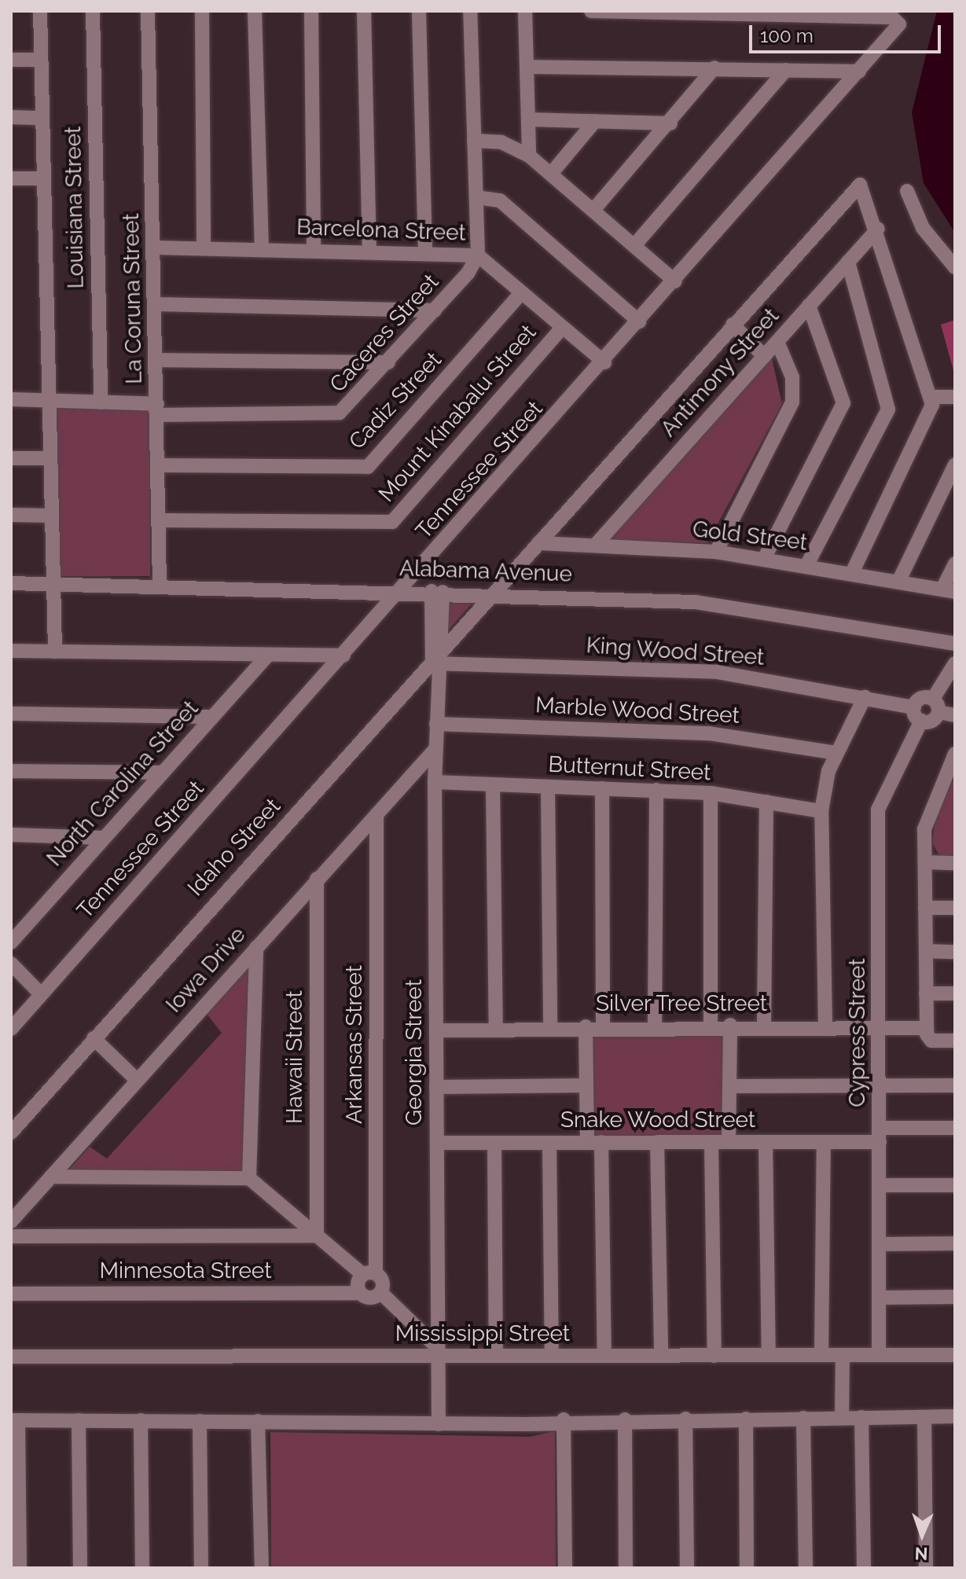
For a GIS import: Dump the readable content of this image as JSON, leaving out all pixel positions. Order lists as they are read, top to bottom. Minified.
{"streets":{"street":["Louisiana Street","Barcelona Street","La Coruna Street","Caceres Street","Antimony Street","Cadiz Street","Mount Kinabalu Street","Tennessee Street","Gold Street","Alabama Avenue","King Wood Street","Marble Wood Street","Butternut Street","North Carolina Street","Idaho Street","Iowa Drive","Silver Tree Street","Cypress Street","Arkansas Street","Georgia Street","Hawaii Street","Snake Wood Street","Minnesota Street","Mississippi Street"]},"crossings":[["Louisiana Street","Caceres Street"],["Barcelona Street","La Coruna Street"],["Barcelona Street","Caceres Street"],["Barcelona Street","Cadiz Street"],["Barcelona Street","Mount Kinabalu Street"],["Barcelona Street","Tennessee Street"],["La Coruna Street","Caceres Street"],["La Coruna Street","Cadiz Street"],["La Coruna Street","Mount Kinabalu Street"],["La Coruna Street","Alabama Avenue"],["Antimony Street","Gold Street"],["Antimony Street","Idaho Street"],["Tennessee Street","Alabama Avenue"],["Gold Street","Idaho Street"],["Alabama Avenue","Idaho Street"],["Alabama Avenue","Georgia Street"],["King Wood Street","Idaho Street"],["King Wood Street","Georgia Street"],["Marble Wood Street","Georgia Street"],["Butternut Street","Georgia Street"],["Idaho Street","Georgia Street"],["Iowa Drive","Arkansas Street"],["Iowa Drive","Georgia Street"],["Iowa Drive","Hawaii Street"],["Silver Tree Street","Cypress Street"],["Silver Tree Street","Georgia Street"],["Cypress Street","Snake Wood Street"],["Cypress Street","Mississippi Street"],["Georgia Street","Snake Wood Street"],["Georgia Street","Mississippi Street"]],"scale_bar":"100 m","north":"bottom"}
